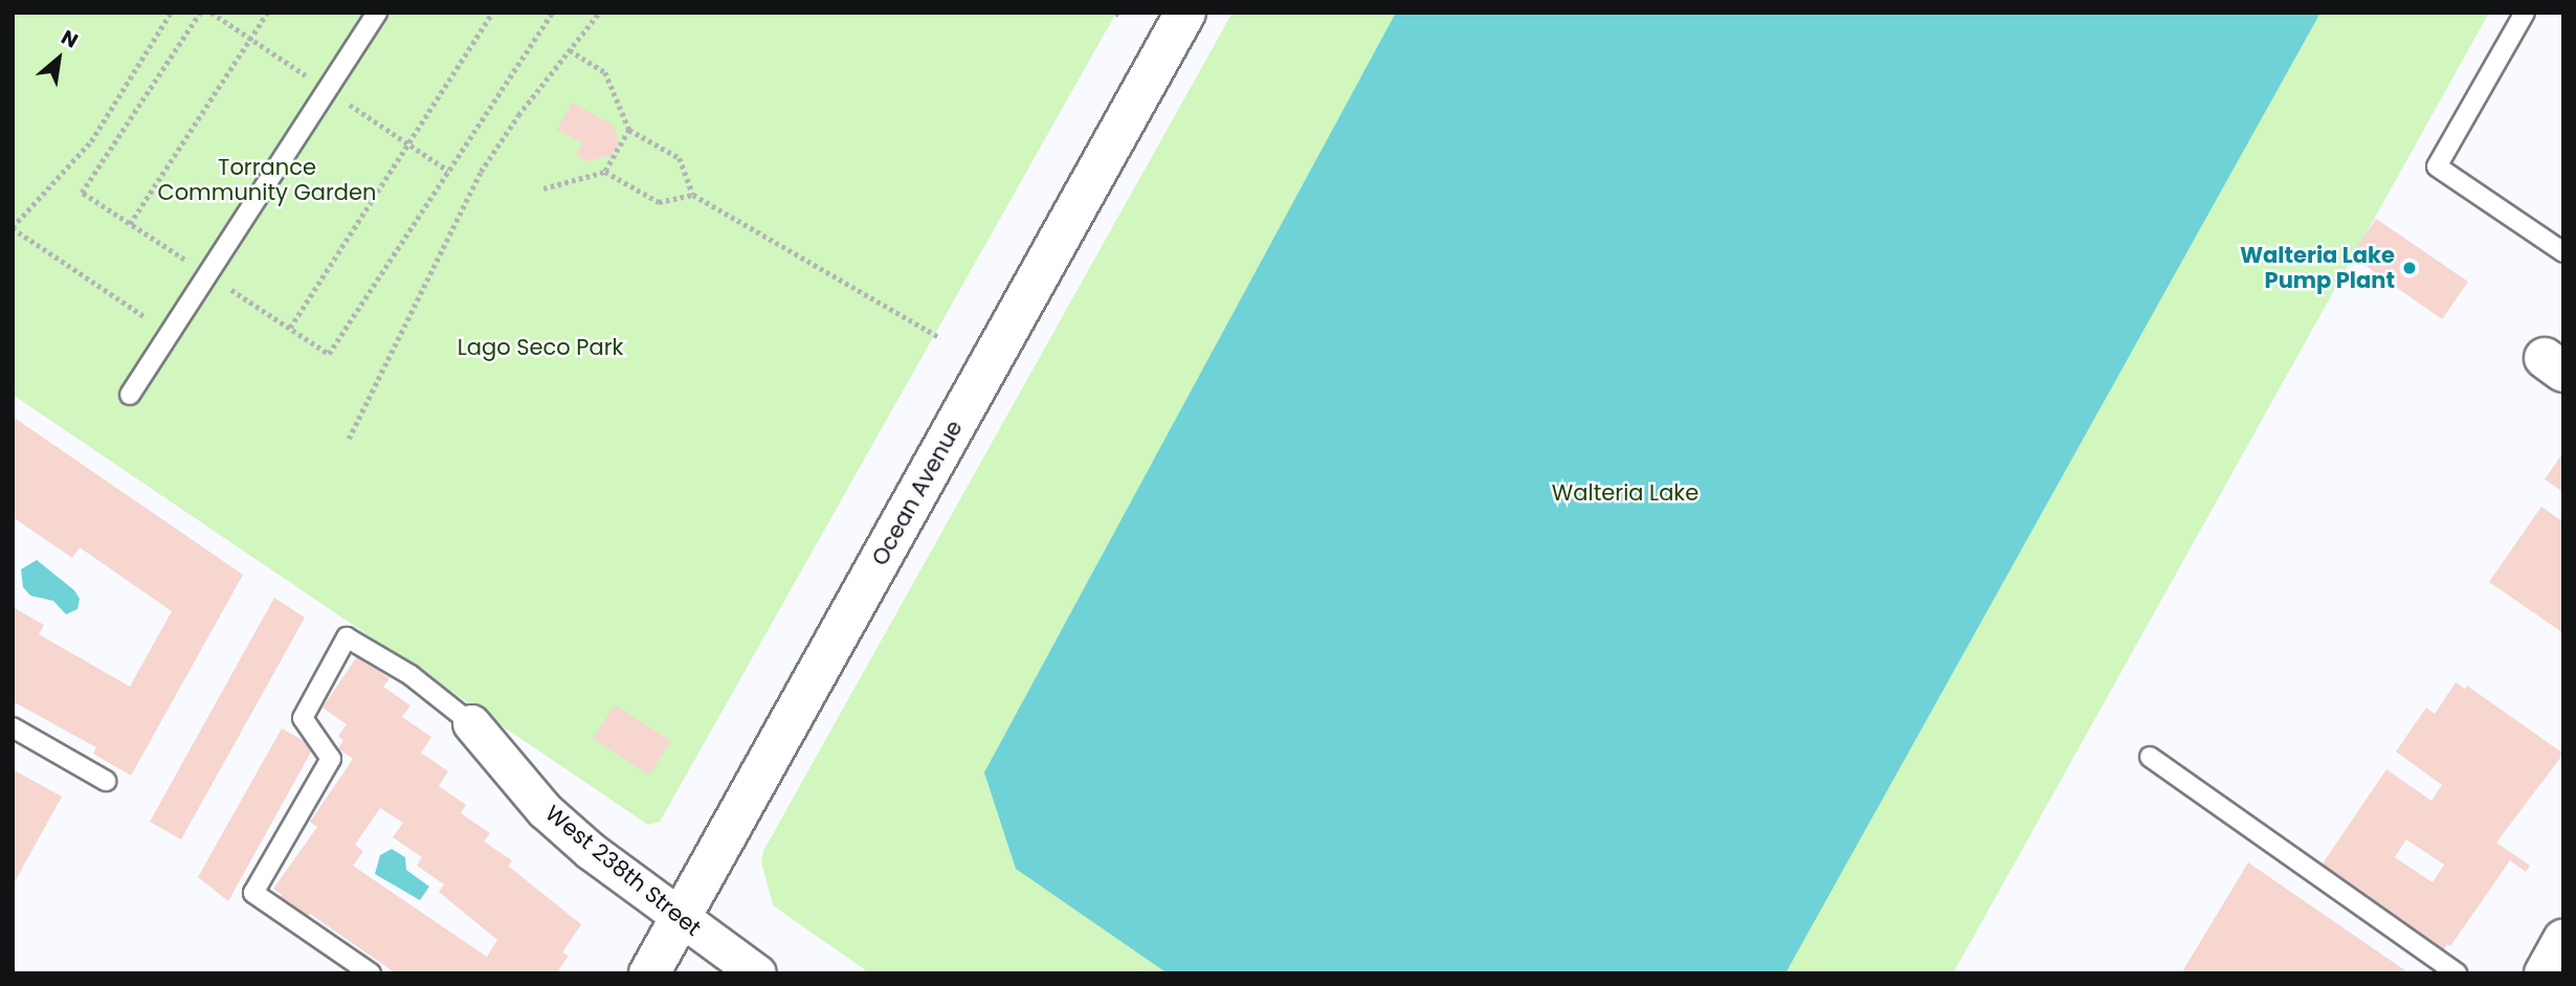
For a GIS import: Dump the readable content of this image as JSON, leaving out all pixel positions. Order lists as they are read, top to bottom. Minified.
{"streets":{"street":["Ocean Avenue","West 238th Street"]},"crossings":[["Ocean Avenue","West 238th Street"]],"parks":["Torrance Community Garden","Lago Seco Park","Walteria Lake"],"places":["Walteria Lake Pump Plant"],"north":"top right"}
